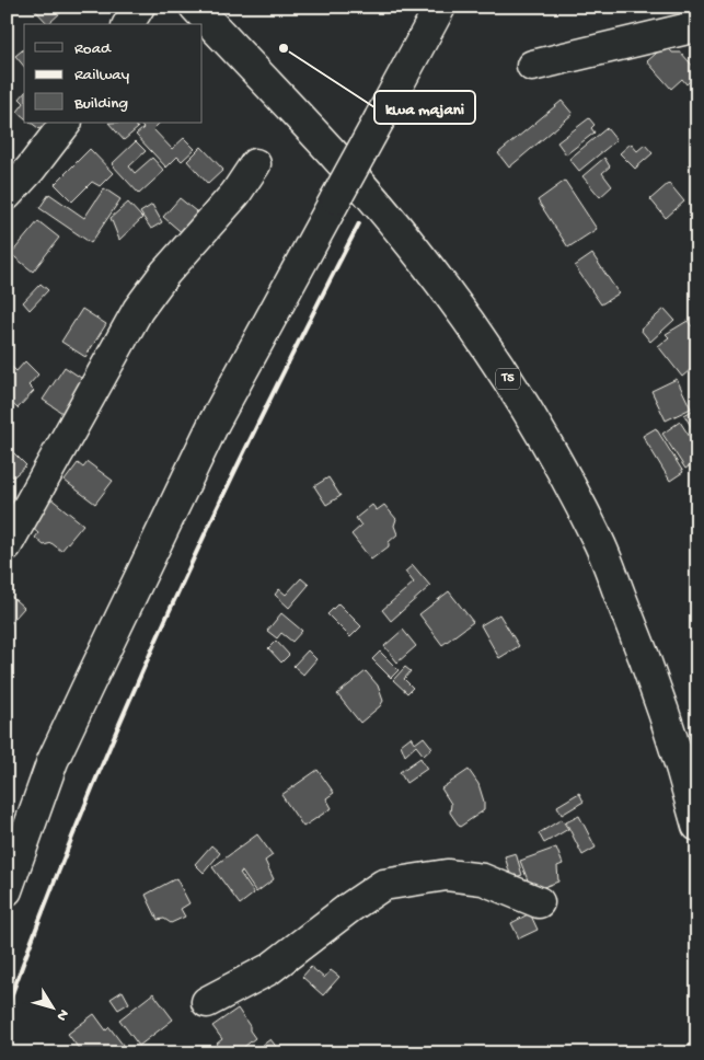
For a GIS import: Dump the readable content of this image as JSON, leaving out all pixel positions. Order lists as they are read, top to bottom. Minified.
{"streets":{"main road":["T5"]},"places":["kwa majani"],"legend":["Road","Railway","Building"],"north":"bottom right"}
